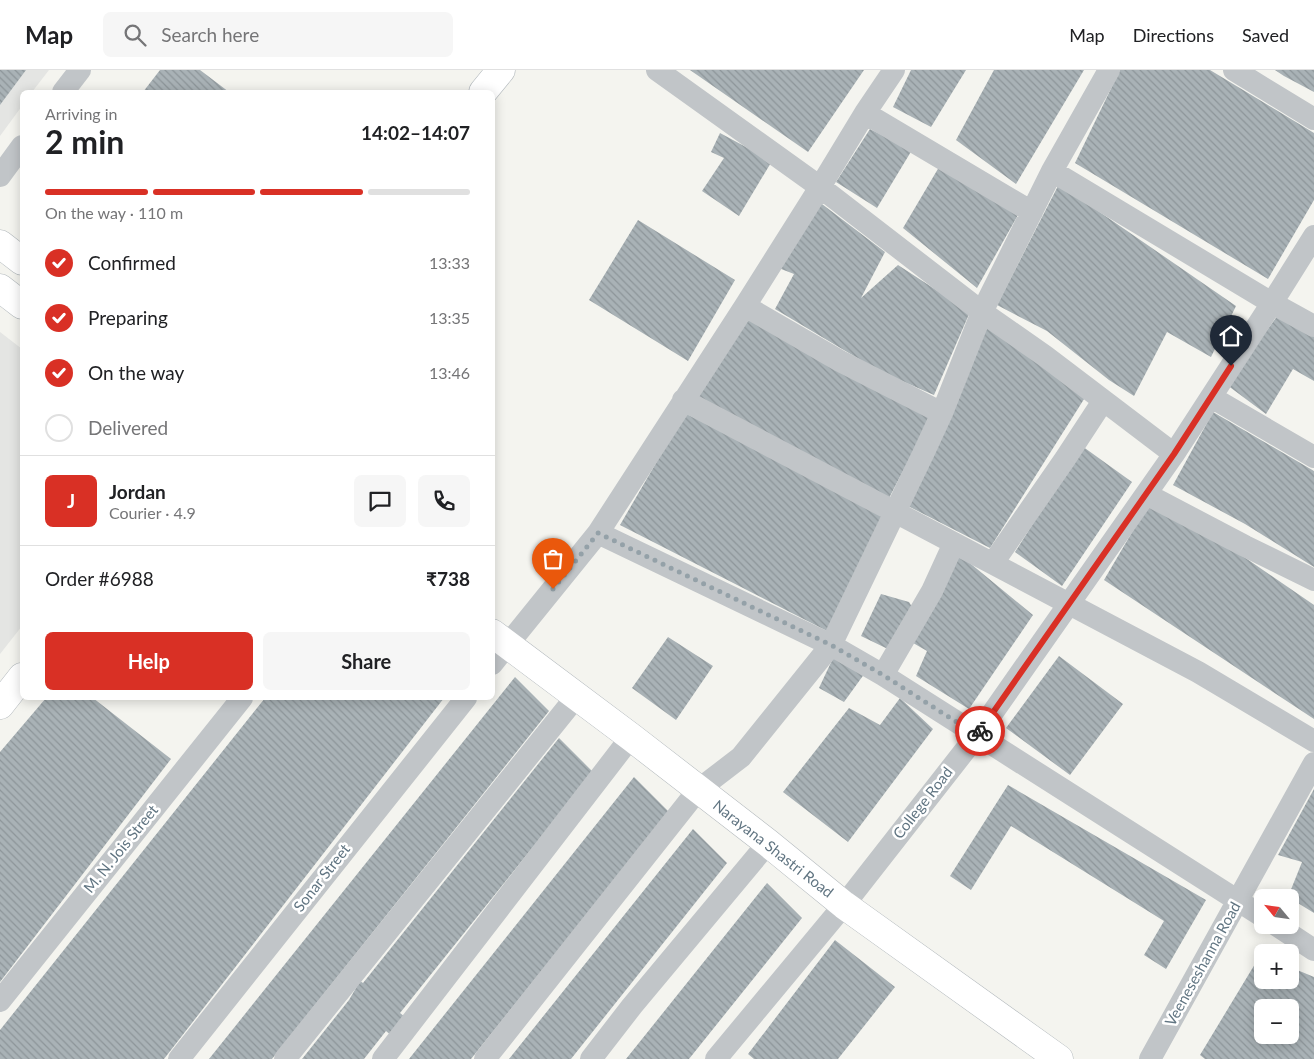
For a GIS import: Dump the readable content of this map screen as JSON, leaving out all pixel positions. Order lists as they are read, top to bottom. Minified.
{"streets":{"street":["College Road","M. N. Jois Street","Narayana Shastri Road","Sonar Street","Veeneseshanna Road"]},"crossings":[["College Road","Narayana Shastri Road"]],"north":"top left","page":{"header":"Map","search":"Search here","nav":["Map","Directions","Saved"],"heading":["2 min","Arriving in","14:02–14:07"],"panel":["Jordan","Courier · 4.9","Order #6988","₹738"],"bar":"On the way · 110 m","list":[["Confirmed","13:33"],["Preparing","13:35"],["On the way","13:46"],"Delivered"],"round":"J","buttons":["Help","Share"],"map_buttons":["+","−"]}}
